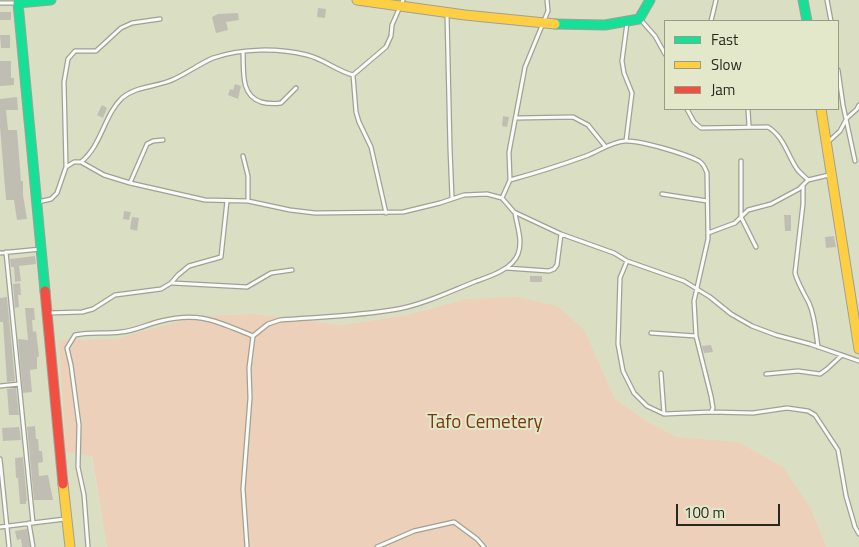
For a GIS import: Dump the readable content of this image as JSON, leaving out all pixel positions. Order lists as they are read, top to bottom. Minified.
{"parks":["Tafo Cemetery"],"legend":["Fast","Slow","Jam"],"scale_bar":"100 m"}
